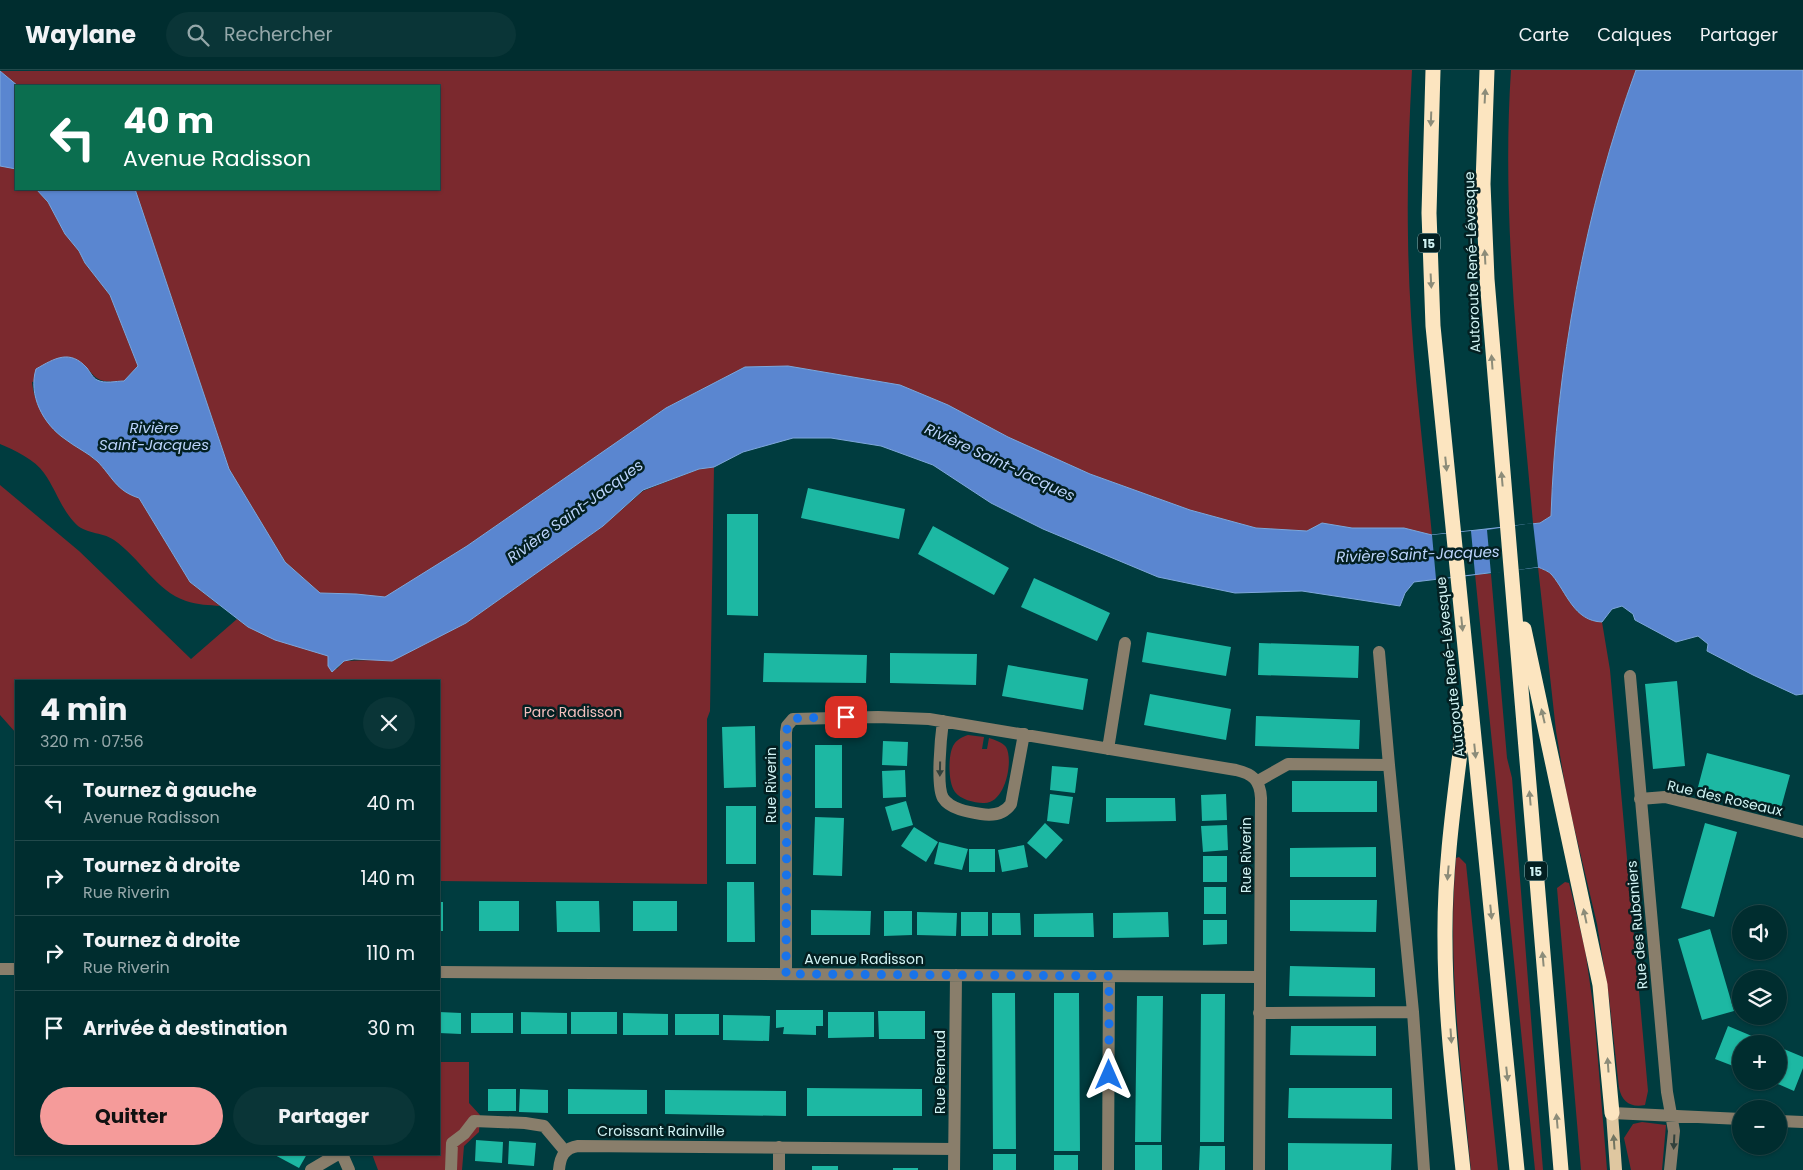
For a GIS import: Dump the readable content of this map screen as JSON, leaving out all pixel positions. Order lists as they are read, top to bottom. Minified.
{"streets":{"highway":["15","Autoroute René-Lévesque"],"street":["Rue Riverin","Rue des Roseaux","Rue des Rubaniers","Avenue Radisson","Rue Renaud","Croissant Rainville"]},"crossings":[["Rue Riverin","Avenue Radisson"],["Rue des Roseaux","Rue des Rubaniers"],["Avenue Radisson","Rue Renaud"],["Rue Renaud","Croissant Rainville"]],"water":["Rivière Saint-Jacques"],"parks":["Parc Radisson"],"page":{"header":"Waylane","search":"Rechercher","nav":["Carte","Calques","Partager"],"turn":["40 m","Avenue Radisson"],"heading":["4 min","320 m · 07:56"],"list":[{"name":"Tournez à gauche","note":"Avenue Radisson","value":"40 m"},{"name":"Tournez à droite","note":"Rue Riverin","value":"140 m"},{"name":"Tournez à droite","note":"Rue Riverin","value":"110 m"},{"name":"Arrivée à destination","value":"30 m"}],"map_buttons":["+","−"],"buttons":["Quitter","Partager"]}}
